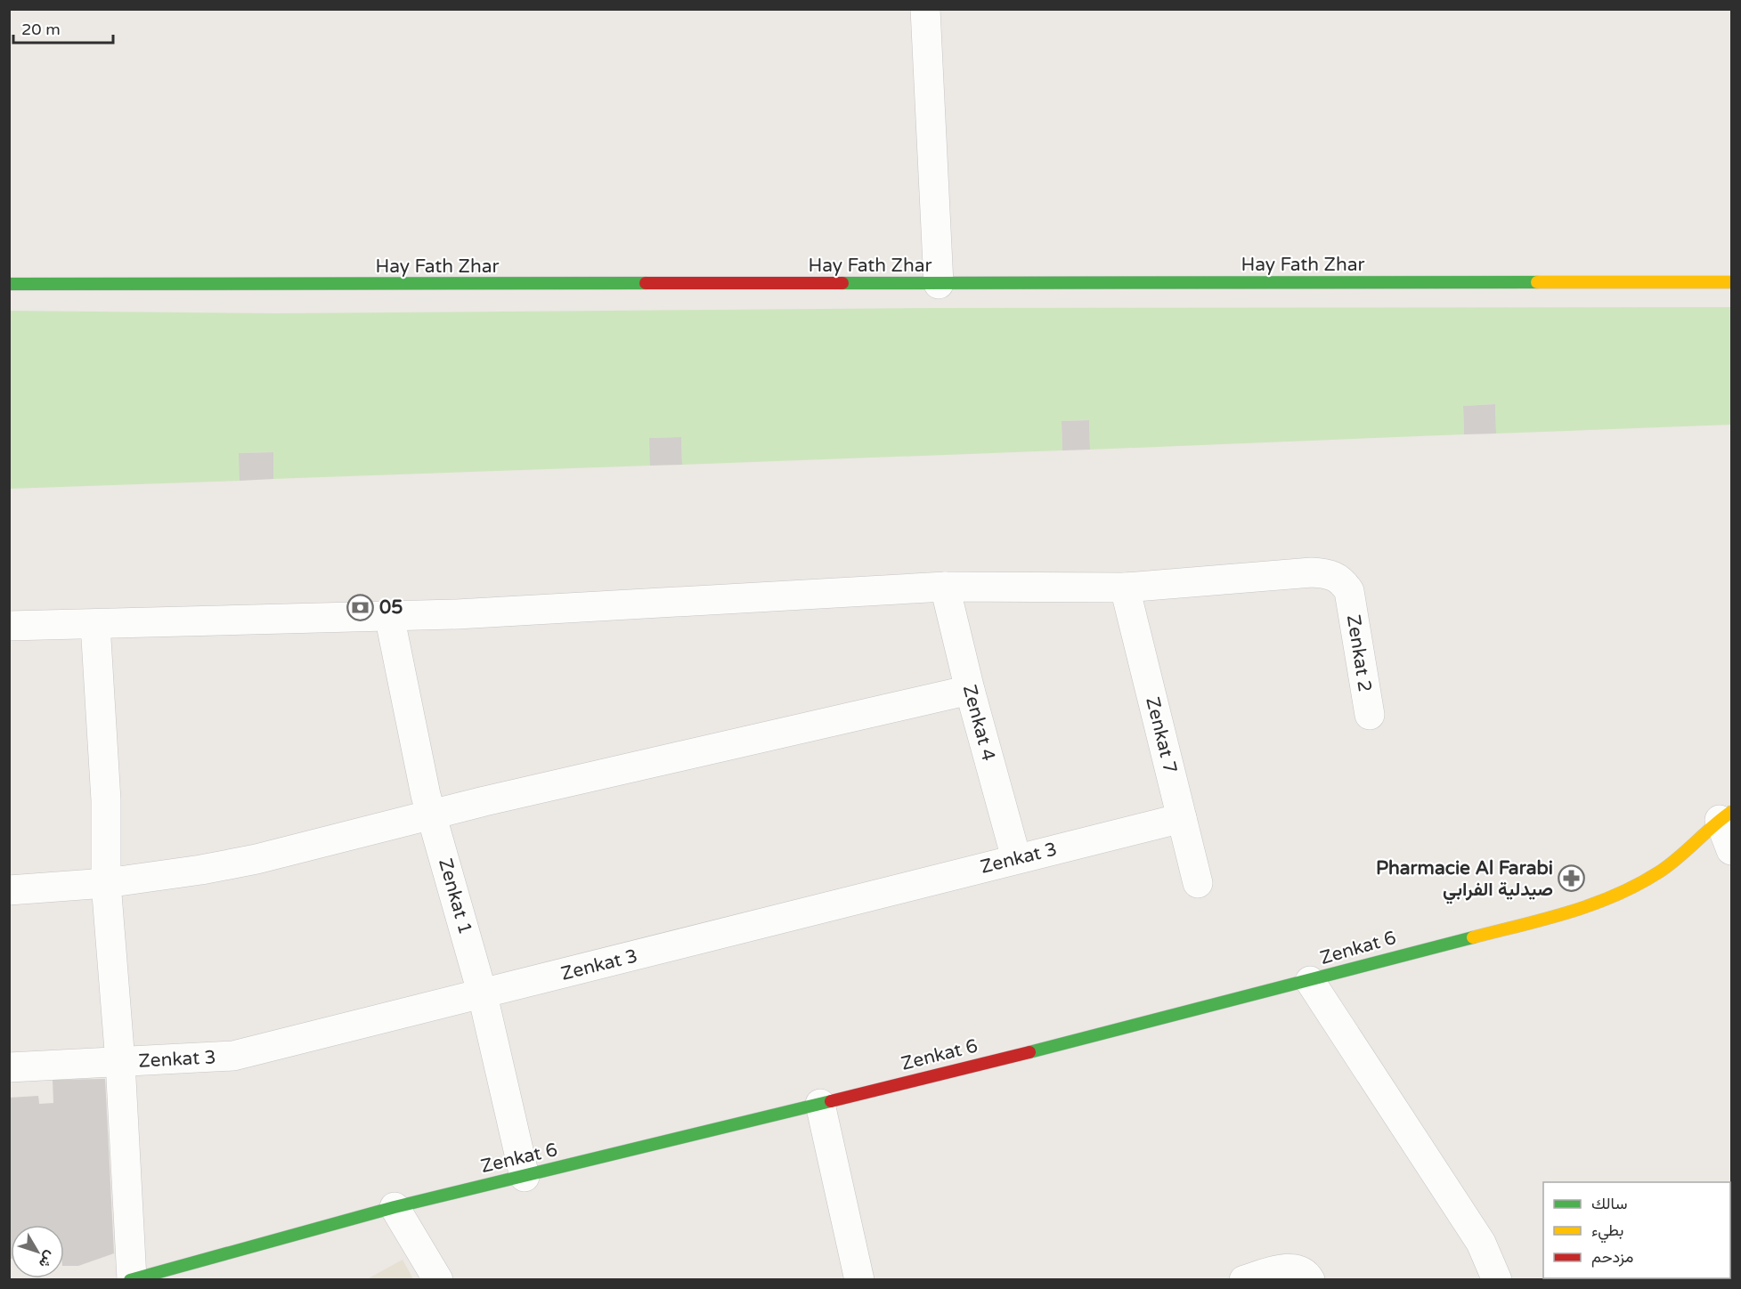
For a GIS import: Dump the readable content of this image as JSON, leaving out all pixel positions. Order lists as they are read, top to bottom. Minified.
{"streets":{"street":["Hay Fath Zhar","Zenkat 2","Zenkat 4","Zenkat 7","Zenkat 3","Zenkat 1","Zenkat 6"]},"crossings":[["Zenkat 2","Zenkat 7"],["Zenkat 4","Zenkat 3"],["Zenkat 7","Zenkat 3"],["Zenkat 3","Zenkat 1"],["Zenkat 1","Zenkat 6"]],"places":{"bank":["05"],"pharmacy":["Pharmacie Al Farabi صيدلية الفرابي"]},"legend":["سالك","بطيء","مزدحم"],"scale_bar":"20 m","north":"bottom right"}
